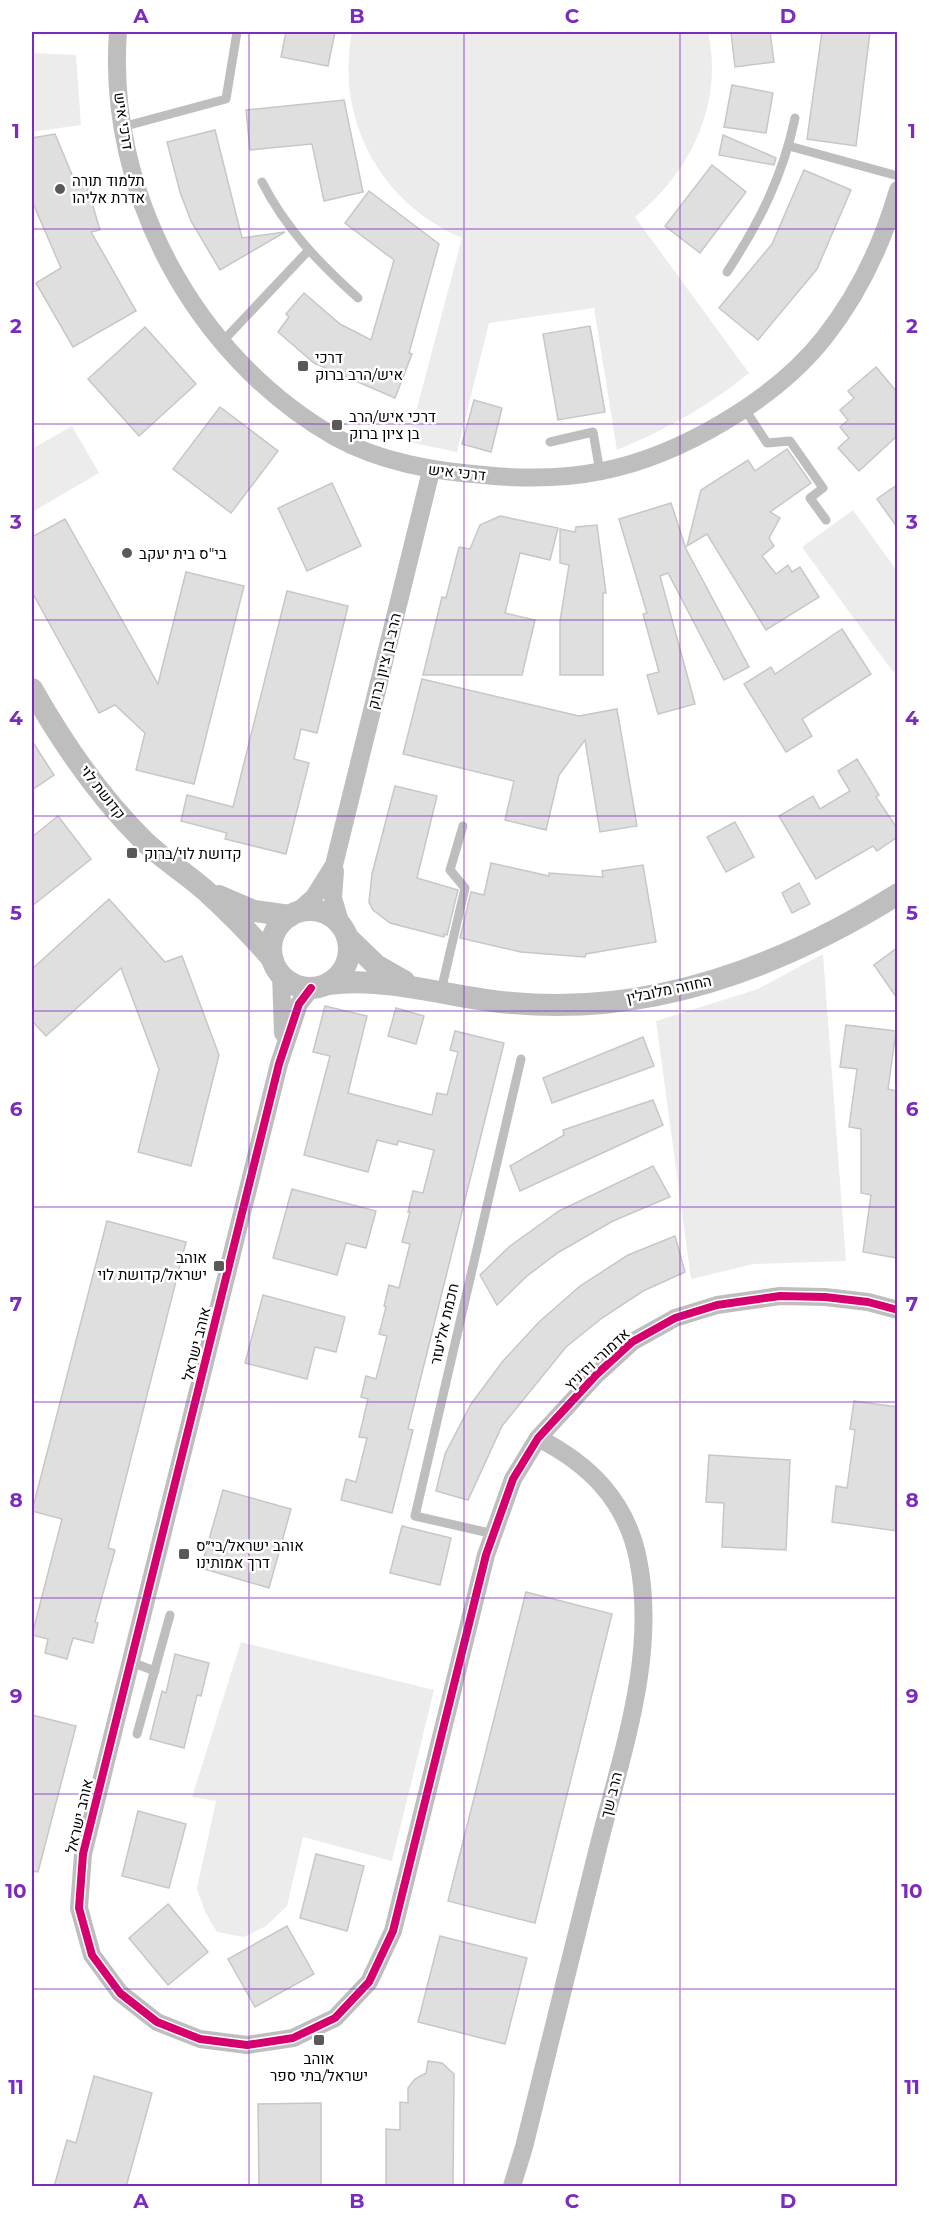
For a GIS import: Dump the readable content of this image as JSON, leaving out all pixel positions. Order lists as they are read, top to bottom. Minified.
{"streets":{"street":["דרכי איש","הרב בן ציון ברוק","קדושת לוי","החוזה מלובלין","אוהב ישראל","אדמורי ויז'ניץ","הרב שך"],"lane":["חכמת אליעזר"]},"crossings":[["דרכי איש","הרב בן ציון ברוק"],["הרב בן ציון ברוק","קדושת לוי"],["הרב בן ציון ברוק","החוזה מלובלין"],["הרב בן ציון ברוק","אוהב ישראל"],["קדושת לוי","החוזה מלובלין"],["קדושת לוי","אוהב ישראל"],["החוזה מלובלין","אוהב ישראל"],["חכמת אליעזר","אוהב ישראל"],["אוהב ישראל","אדמורי ויז'ניץ"],["אוהב ישראל","הרב שך"],["אדמורי ויז'ניץ","הרב שך"]],"places":{"other":["תלמוד תורה אדרת אליהו","בי\"ס בית יעקב"],"transit":["דרכי איש/הרב ברוק","דרכי איש/הרב בן ציון ברוק","קדושת לוי/ברוק","אוהב ישראל/קדושת לוי","אוהב ישראל/בי״ס דרך אמותינו","אוהב ישראל/בתי ספר"]},"grid":{"columns":["A","B","C","D"],"rows":["1","2","3","4","5","6","7","8","9","10","11"]}}
